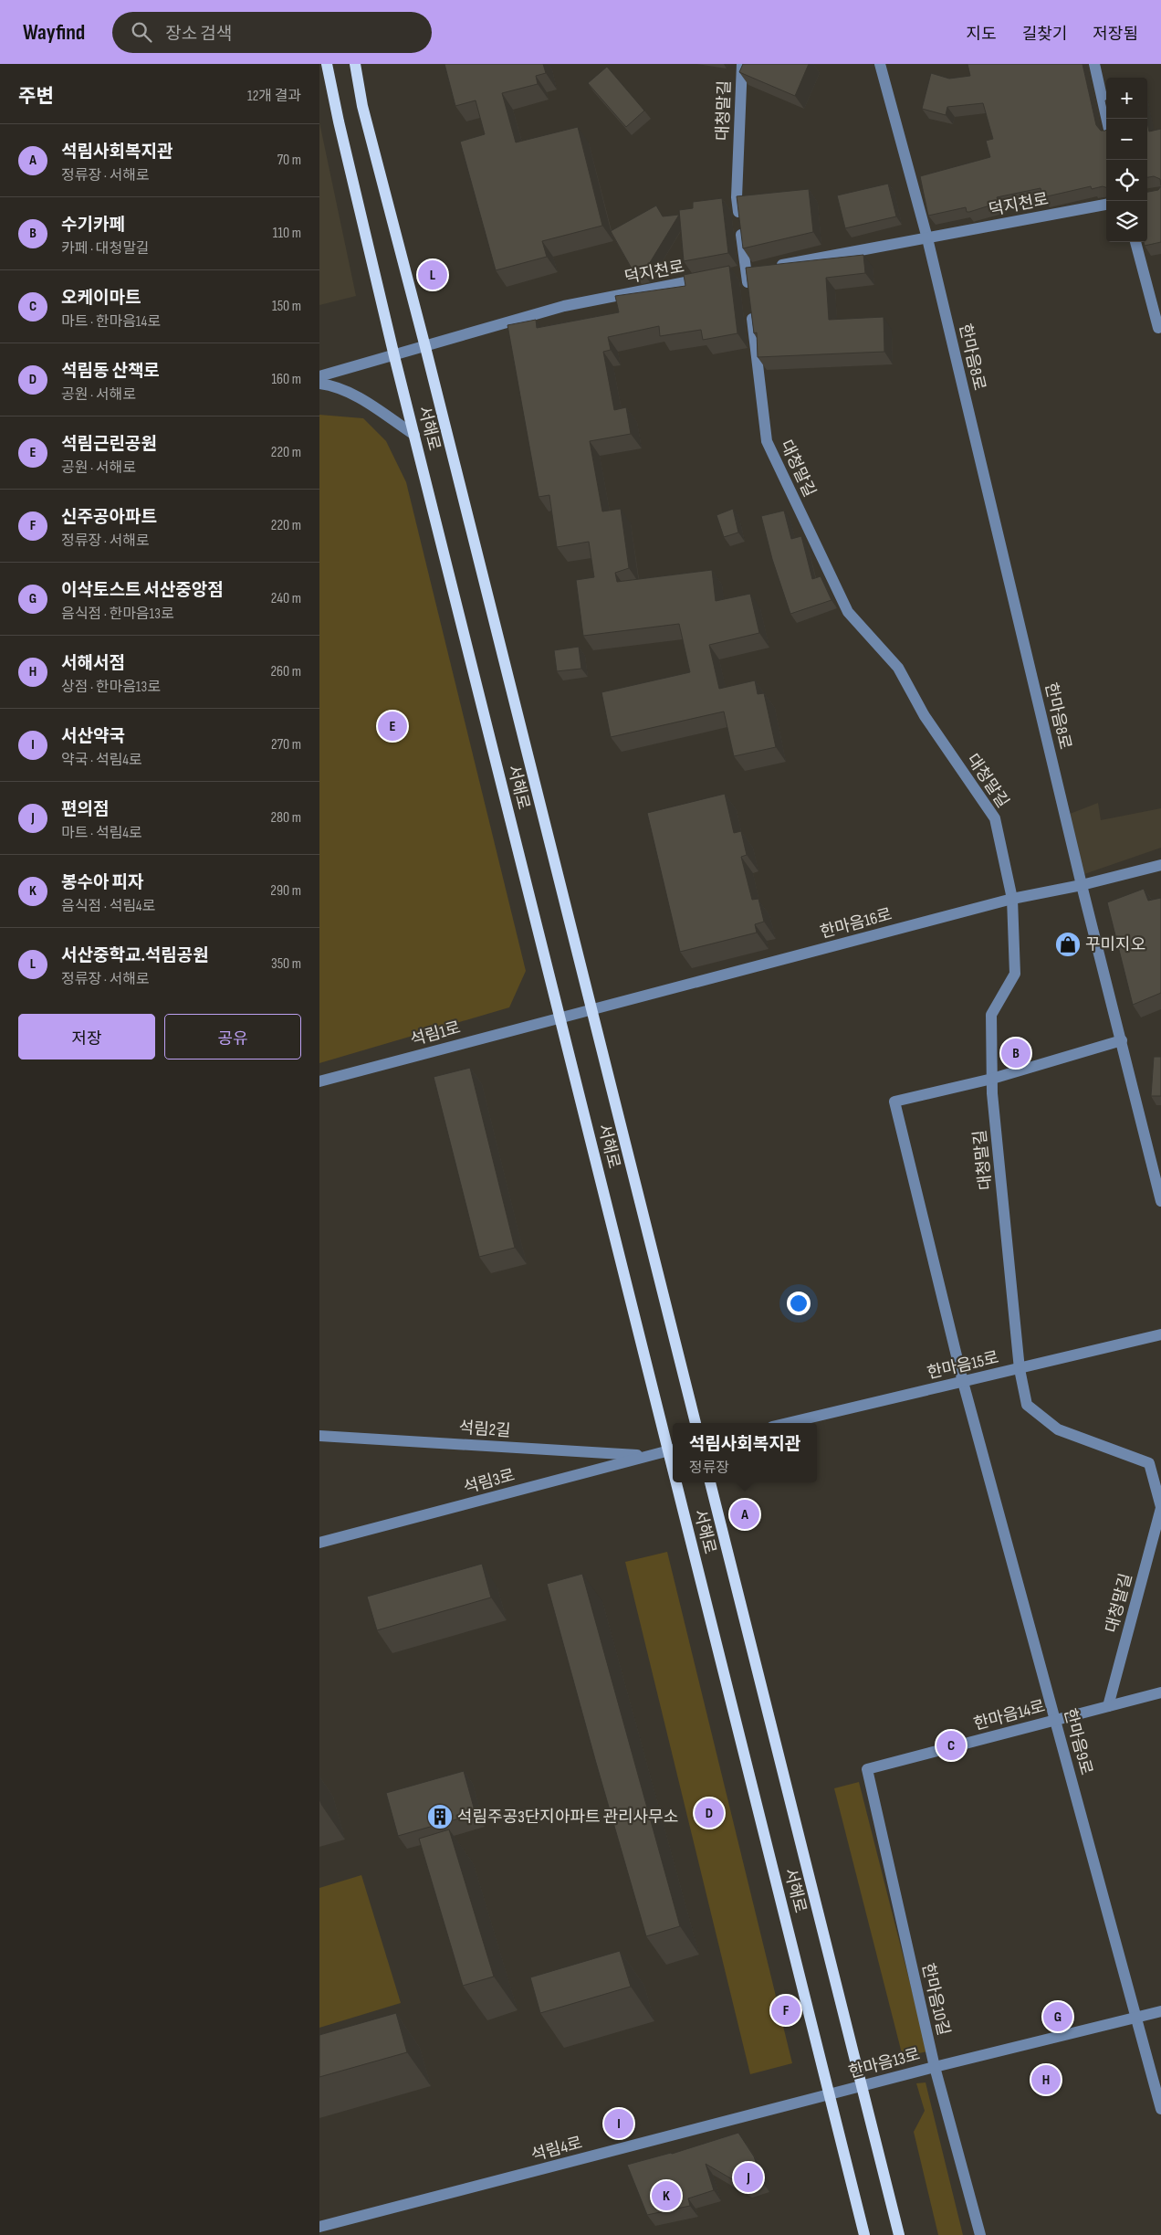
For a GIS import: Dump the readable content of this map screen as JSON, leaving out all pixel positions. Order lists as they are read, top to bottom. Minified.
{"streets":{"main road":["서해로"],"street":["대청말길","덕지천로","한마음8로","한마음16로","석림1로","한마음15로","석림2길","석림3로","한마음14로","한마음9로","한마음10길","한마음13로","석림4로"]},"crossings":[["대청말길","한마음16로"],["대청말길","한마음15로"],["대청말길","한마음14로"],["대청말길","한마음9로"],["덕지천로","한마음8로"],["덕지천로","서해로"],["한마음8로","한마음16로"],["서해로","한마음16로"],["서해로","석림1로"],["서해로","석림3로"],["서해로","한마음13로"],["서해로","석림4로"],["한마음16로","석림1로"],["한마음15로","한마음9로"],["석림2길","석림3로"],["한마음14로","한마음9로"],["한마음14로","한마음10길"],["한마음9로","한마음13로"],["한마음10길","한마음13로"],["한마음13로","석림4로"]],"places":{"shop":["꾸미지오"],"building":["석림주공3단지아파트 관리사무소"]},"page":{"header":"Wayfind","search":"장소 검색","nav":["지도","길찾기","저장됨"],"heading":["주변","12개 결과"],"map_buttons":["+","−"],"list":[{"mark":"A","name":"석림사회복지관","note":"정류장 · 서해로","value":"70 m"},{"mark":"B","name":"수기카페","note":"카페 · 대청말길","value":"110 m"},{"mark":"C","name":"오케이마트","note":"마트 · 한마음14로","value":"150 m"},{"mark":"D","name":"석림동 산책로","note":"공원 · 서해로","value":"160 m"},{"mark":"E","name":"석림근린공원","note":"공원 · 서해로","value":"220 m"},{"mark":"F","name":"신주공아파트","note":"정류장 · 서해로","value":"220 m"},{"mark":"G","name":"이삭토스트 서산중앙점","note":"음식점 · 한마음13로","value":"240 m"},{"mark":"H","name":"서해서점","note":"상점 · 한마음13로","value":"260 m"},{"mark":"I","name":"서산약국","note":"약국 · 석림4로","value":"270 m"},{"mark":"J","name":"편의점","note":"마트 · 석림4로","value":"280 m"},{"mark":"K","name":"봉수아 피자","note":"음식점 · 석림4로","value":"290 m"},{"mark":"L","name":"서산중학교.석림공원","note":"정류장 · 서해로","value":"350 m"}],"pins":["L","E","B","A","C","D","F","G","H","I","J","K"],"buttons":["저장","공유"],"popup":["석림사회복지관","정류장"]}}
